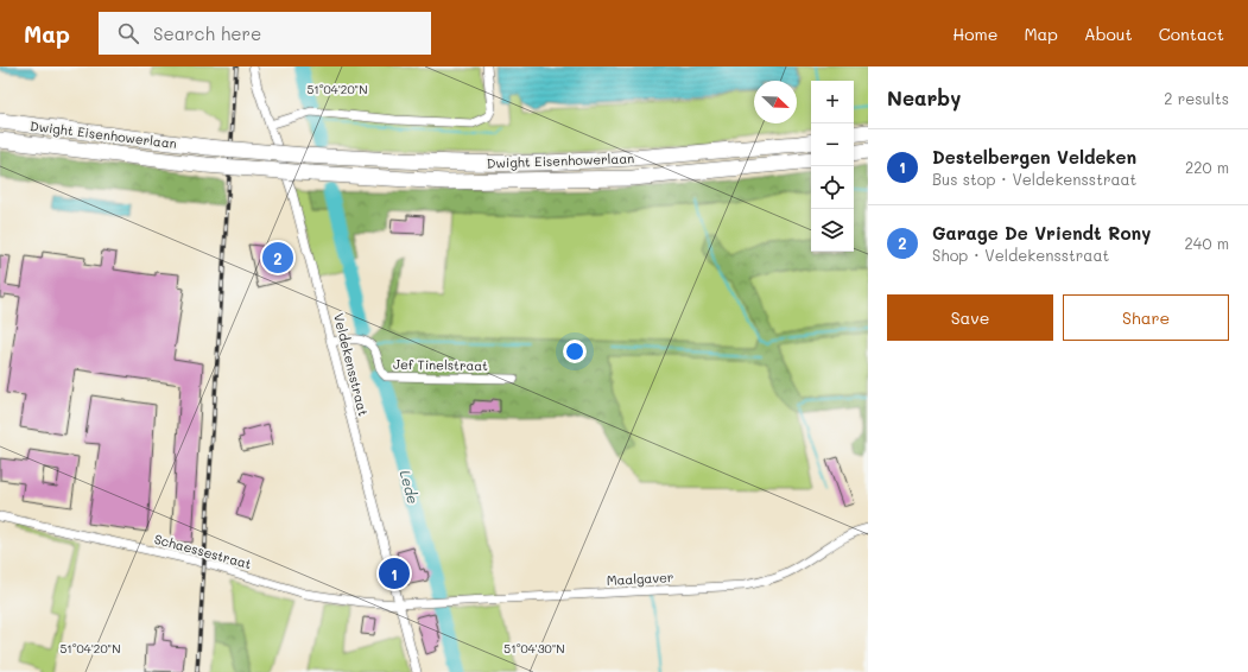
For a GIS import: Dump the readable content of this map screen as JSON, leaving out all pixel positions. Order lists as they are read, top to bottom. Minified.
{"streets":{"highway":["Dwight Eisenhowerlaan"],"street":["Veldekensstraat","Jef Tinelstraat","Schaessestraat","Maalgaver"]},"crossings":[["Veldekensstraat","Jef Tinelstraat"],["Veldekensstraat","Schaessestraat"],["Veldekensstraat","Maalgaver"],["Schaessestraat","Maalgaver"]],"water":["Lede"],"north":"bottom right","page":{"header":"Map","search":"Search here","nav":["Home","Map","About","Contact"],"heading":["Nearby","2 results"],"map_buttons":["+","−"],"list":[{"mark":"1","name":"Destelbergen Veldeken","note":"Bus stop · Veldekensstraat","value":"220 m"},{"mark":"2","name":"Garage De Vriendt Rony","note":"Shop · Veldekensstraat","value":"240 m"}],"pins":["2","1"],"buttons":["Save","Share"]},"coordinates":["51°04'20\"N","51°04'30\"N"]}
